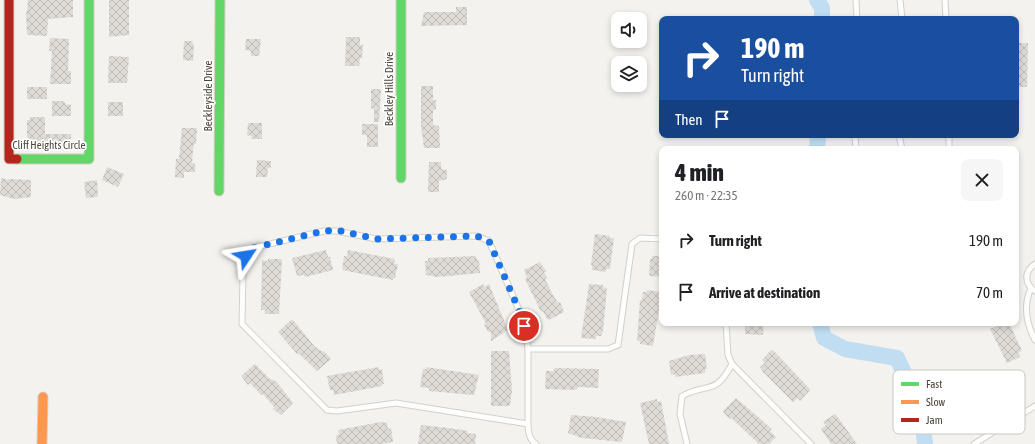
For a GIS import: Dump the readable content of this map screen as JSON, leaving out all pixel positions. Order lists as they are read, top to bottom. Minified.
{"streets":{"street":["Beckley Hills Drive","Beckleyside Drive","Cliff Heights Circle"]},"legend":["Fast","Slow","Jam"],"page":{"turn":["190 m","Turn right"],"then":"Then","heading":["4 min","260 m · 22:35"],"list":[{"name":"Turn right","value":"190 m"},{"name":"Arrive at destination","value":"70 m"}]}}
